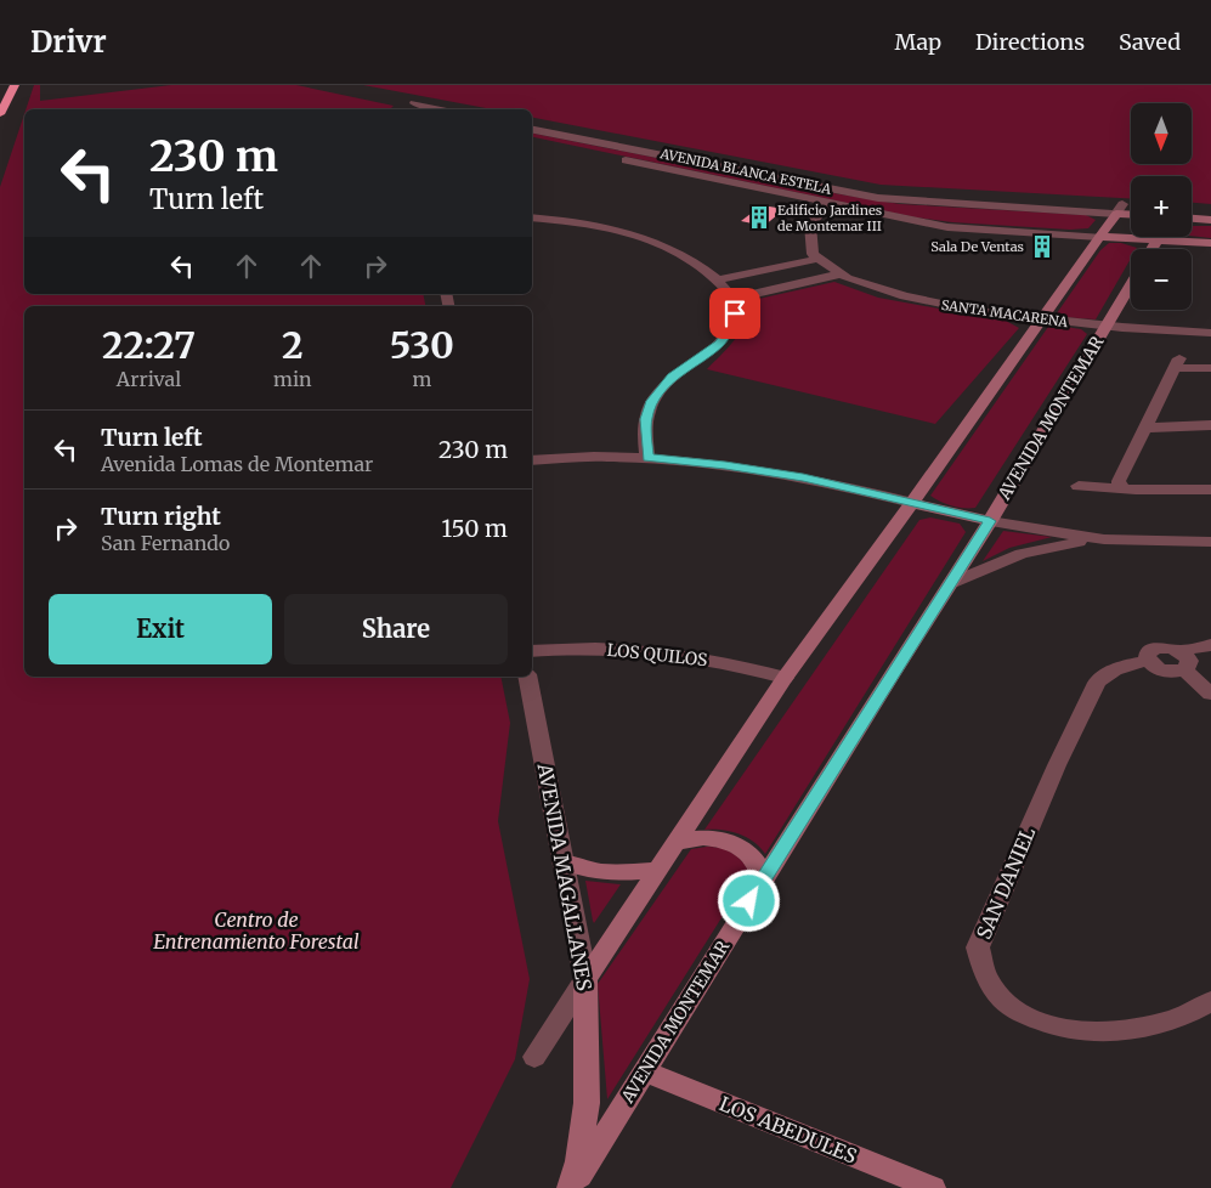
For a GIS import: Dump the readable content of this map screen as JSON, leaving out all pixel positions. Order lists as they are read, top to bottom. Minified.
{"streets":{"main road":["AVENIDA BLANCA ESTELA","AVENIDA MONTEMAR","AVENIDA MAGALLANES","LOS ABEDULES"],"street":["SANTA MACARENA","LOS QUILOS","SAN DANIEL"]},"crossings":[["AVENIDA BLANCA ESTELA","SANTA MACARENA"],["SANTA MACARENA","AVENIDA MONTEMAR"],["AVENIDA MONTEMAR","AVENIDA MAGALLANES"],["AVENIDA MONTEMAR","LOS ABEDULES"]],"parks":["Centro de Entrenamiento Forestal"],"places":{"building":["Edificio Jardines de Montemar III","Sala De Ventas"]},"north":"bottom","page":{"header":"Drivr","nav":["Map","Directions","Saved"],"map_buttons":["+","−"],"turn":["230 m","Turn left"],"eta":["22:27","Arrival","2","min","530","m"],"list":[{"name":"Turn left","note":"Avenida Lomas de Montemar","value":"230 m"},{"name":"Turn right","note":"San Fernando","value":"150 m"}],"buttons":["Exit","Share"]}}
